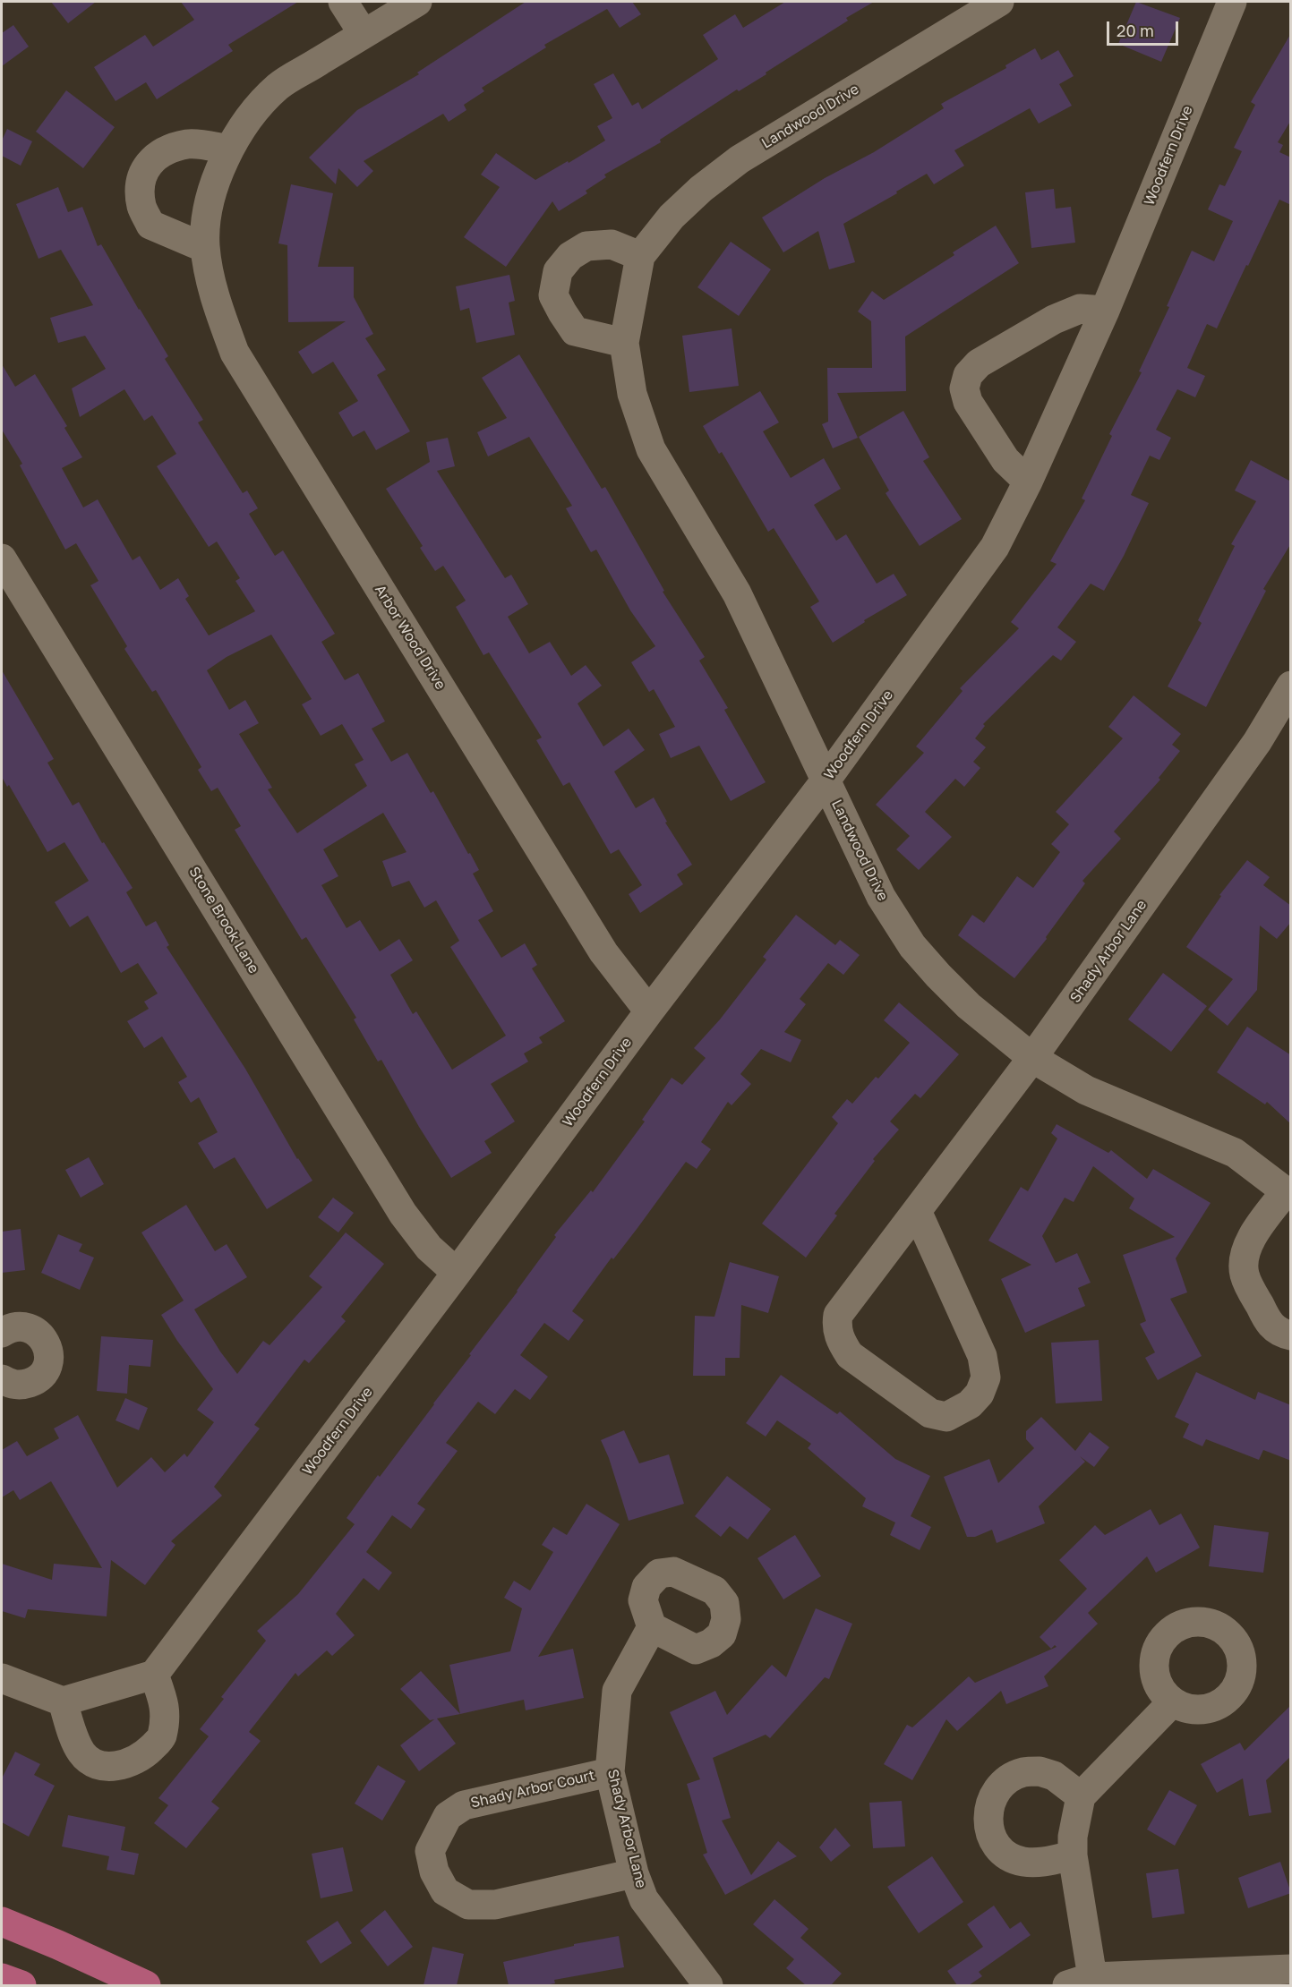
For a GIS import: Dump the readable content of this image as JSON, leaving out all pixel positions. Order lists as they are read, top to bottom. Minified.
{"streets":{"street":["Landwood Drive","Woodfern Drive","Arbor Wood Drive","Stone Brook Lane","Shady Arbor Lane","Shady Arbor Court"]},"crossings":[["Landwood Drive","Woodfern Drive"],["Landwood Drive","Shady Arbor Lane"],["Woodfern Drive","Arbor Wood Drive"],["Woodfern Drive","Stone Brook Lane"],["Shady Arbor Lane","Shady Arbor Court"]],"scale_bar":"20 m"}
